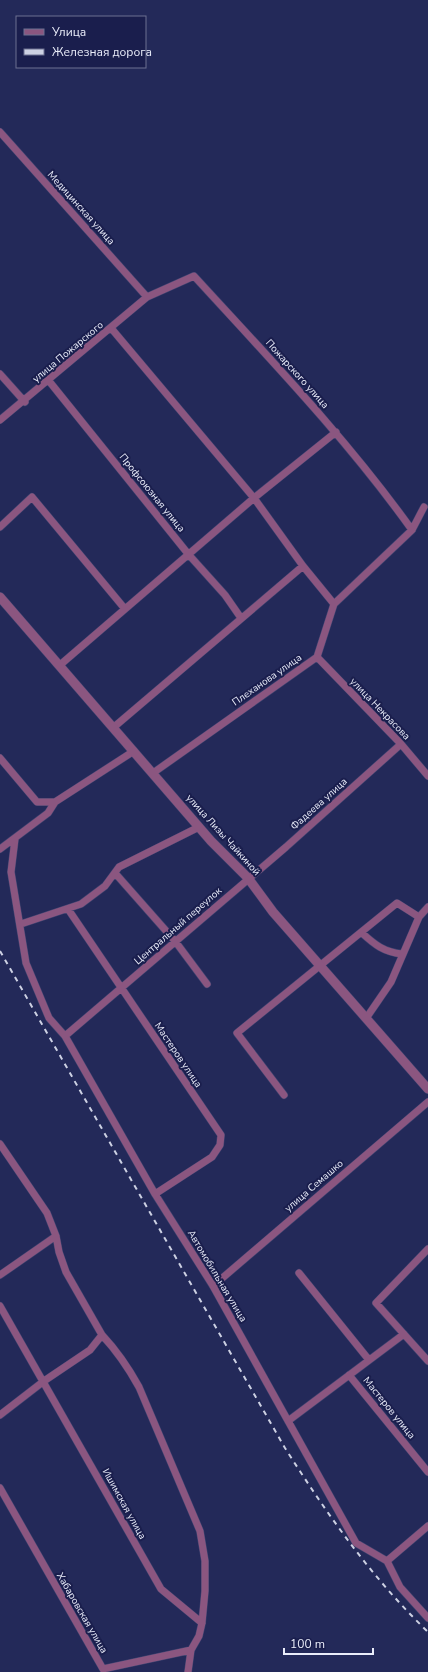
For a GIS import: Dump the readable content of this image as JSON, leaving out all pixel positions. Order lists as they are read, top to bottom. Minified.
{"streets":{"street":["Медицинская улица","улица Пожарского","Пожарского улица","Профсоюзная улица","Плеханова улица","улица Некрасова","Фадеева улица","улица Лизы Чайкиной","Центральный переулок","Мастеров улица","улица Семашко","Автомобильная улица","Ишимская улица","Хабаровская улица"]},"crossings":[["Медицинская улица","улица Пожарского"],["Медицинская улица","Пожарского улица"],["улица Пожарского","Пожарского улица"],["улица Пожарского","Профсоюзная улица"],["Пожарского улица","Плеханова улица"],["Плеханова улица","улица Некрасова"],["Плеханова улица","улица Лизы Чайкиной"],["улица Некрасова","Фадеева улица"],["Фадеева улица","улица Лизы Чайкиной"],["Фадеева улица","Центральный переулок"],["улица Лизы Чайкиной","Центральный переулок"],["Центральный переулок","Мастеров улица"],["Центральный переулок","Автомобильная улица"],["Мастеров улица","Автомобильная улица"],["улица Семашко","Автомобильная улица"]],"legend":["Улица","Железная дорога"],"scale_bar":"100 m"}
